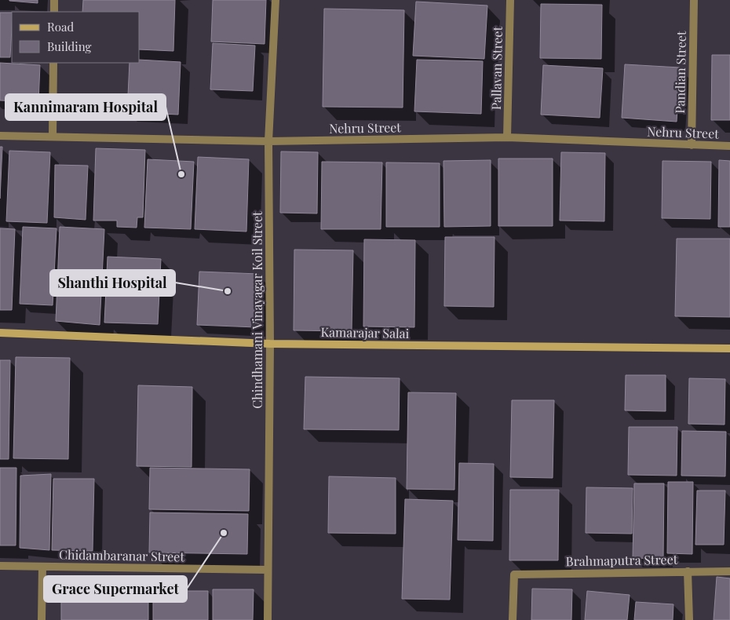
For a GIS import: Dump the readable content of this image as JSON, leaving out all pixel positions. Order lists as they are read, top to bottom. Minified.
{"streets":{"street":["Pallavan Street","Pandian Street","Nehru Street","Chindhamani Vinayagar Koil Street","Kamarajar Salai","Chidambaranar Street","Brahmaputra Street"]},"crossings":[["Pallavan Street","Nehru Street"],["Pandian Street","Nehru Street"],["Nehru Street","Chindhamani Vinayagar Koil Street"],["Chindhamani Vinayagar Koil Street","Kamarajar Salai"],["Chindhamani Vinayagar Koil Street","Chidambaranar Street"]],"places":["Kannimaram Hospital","Shanthi Hospital","Grace Supermarket"],"legend":["Road","Building"]}
